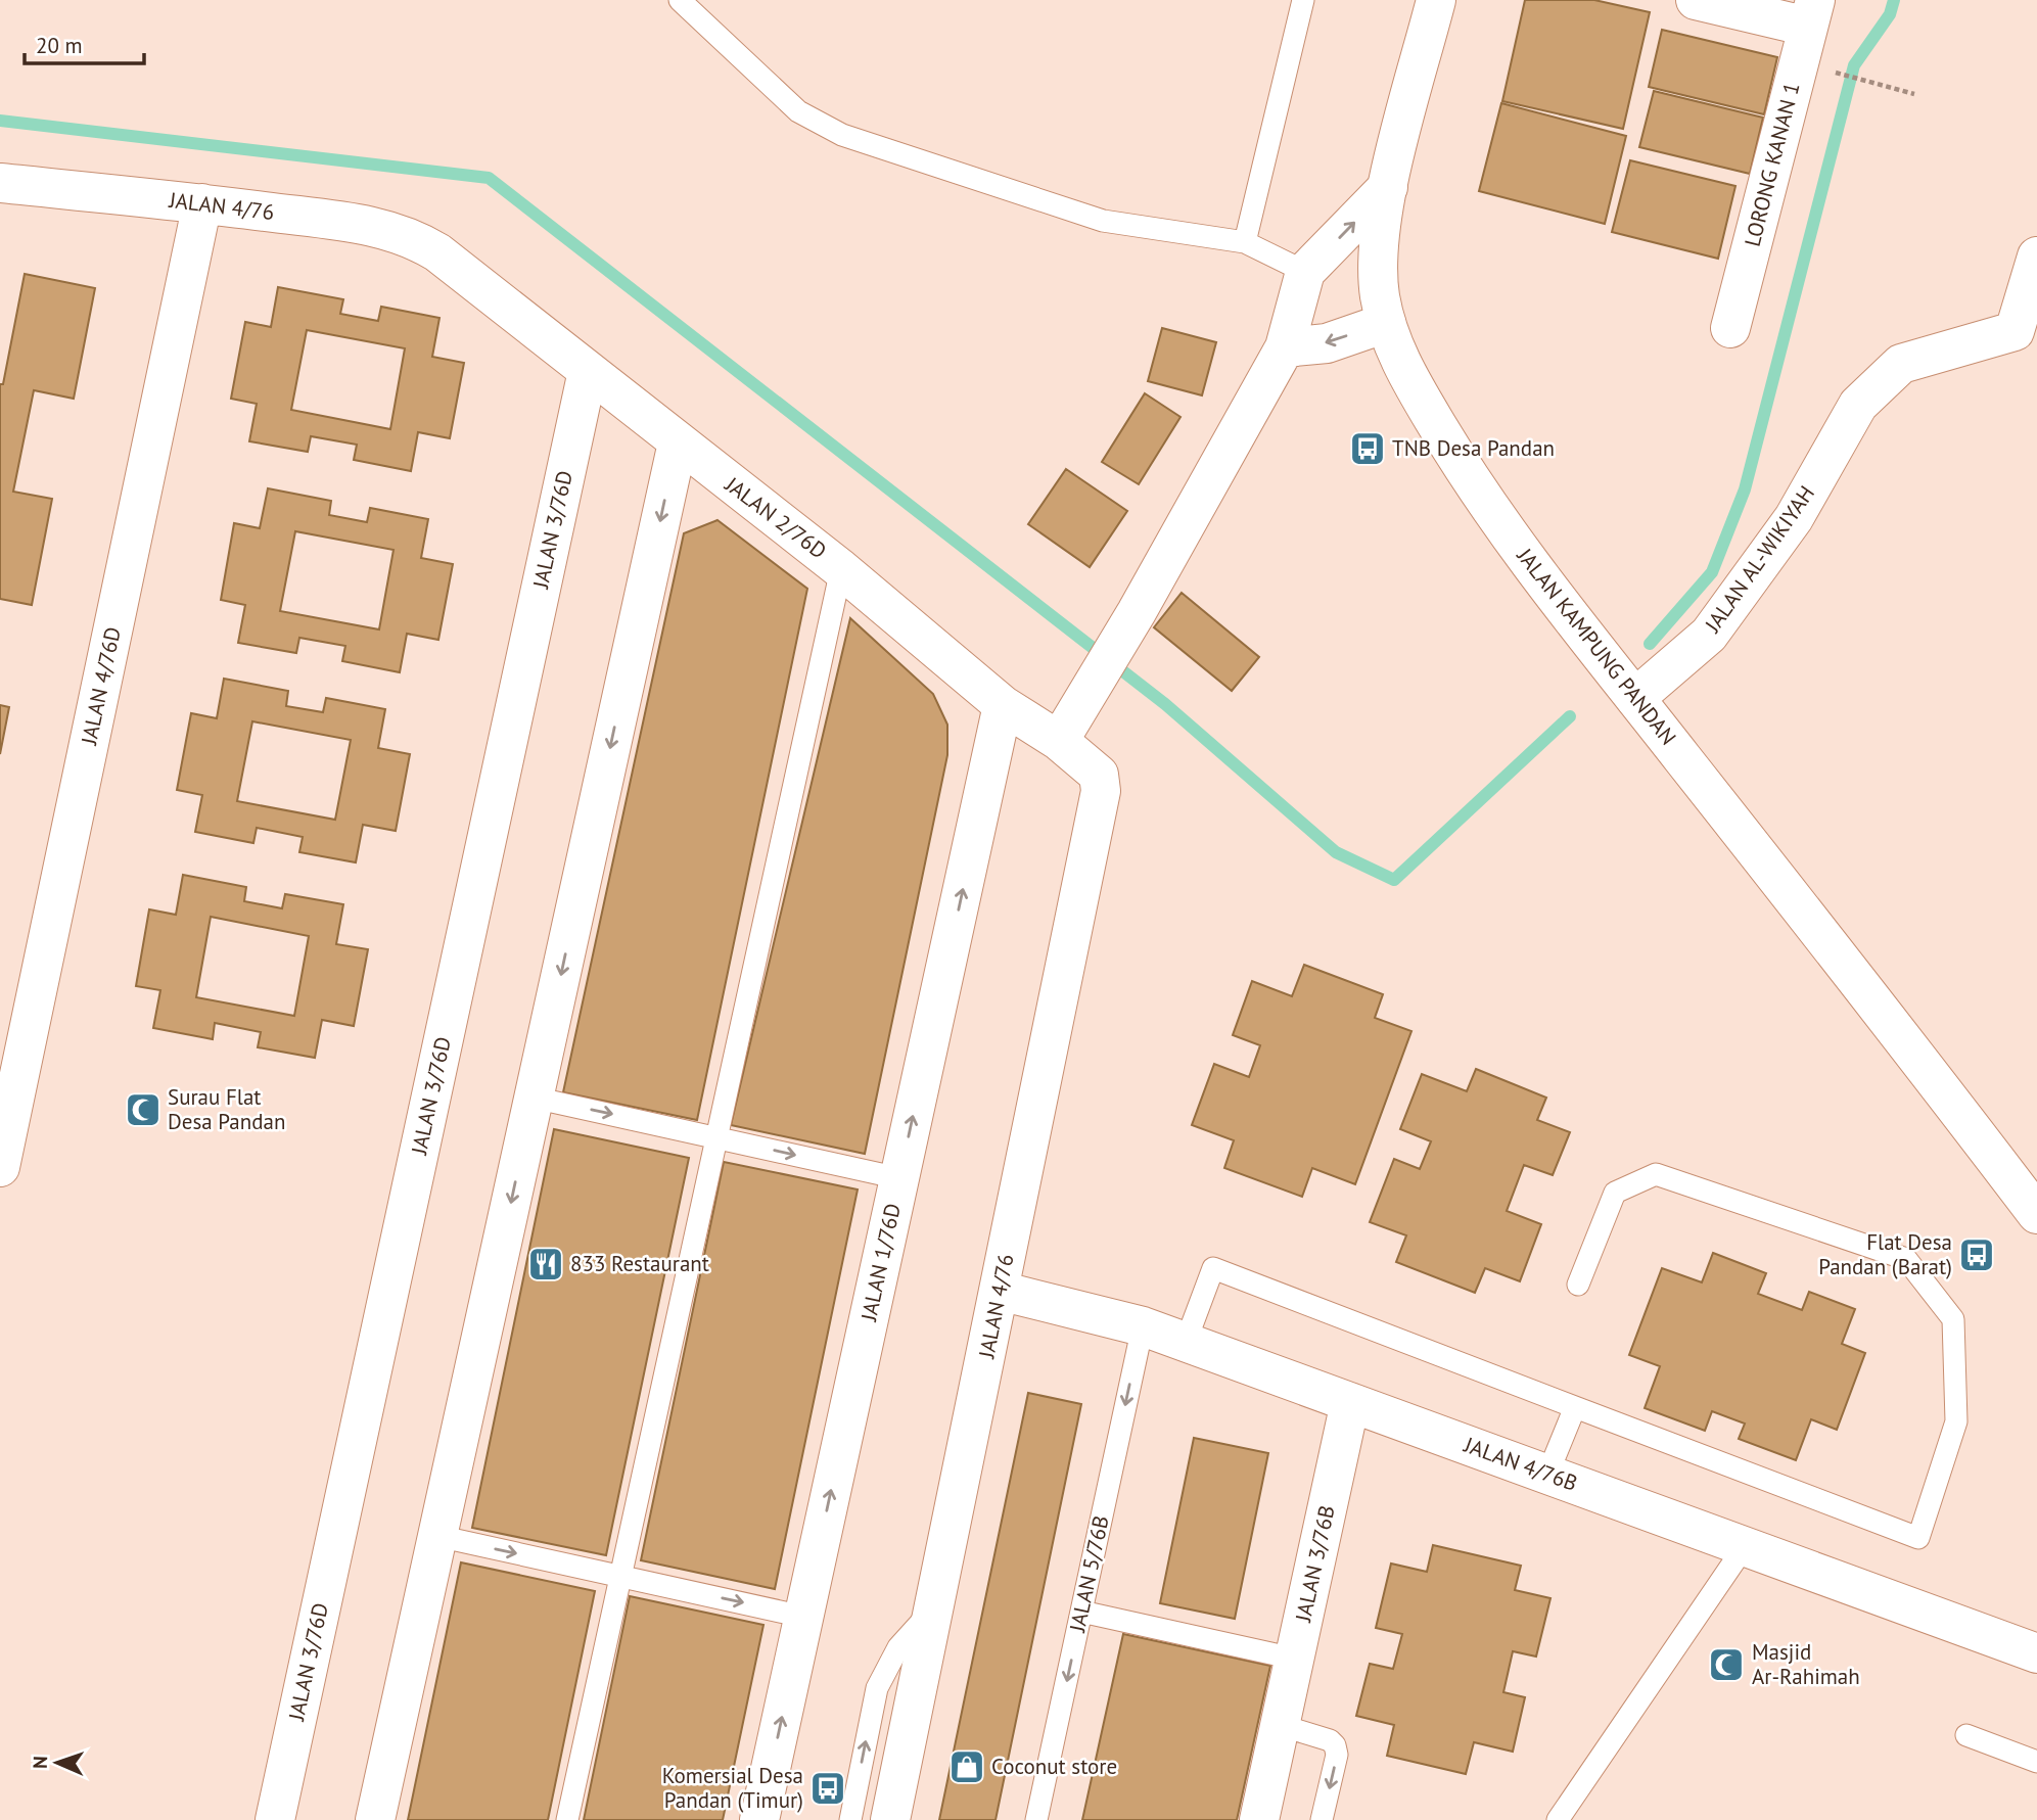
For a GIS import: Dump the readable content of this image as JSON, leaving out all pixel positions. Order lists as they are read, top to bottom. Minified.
{"streets":{"street":["LORONG KANAN 1","JALAN 4/76","JALAN 2/76D","JALAN 3/76D","JALAN AL-WIKIYAH","JALAN KAMPUNG PANDAN","JALAN 4/76D","JALAN 1/76D","JALAN 4/76B","JALAN 3/76B"],"lane":["JALAN 5/76B"]},"crossings":[["JALAN 4/76","JALAN 2/76D"],["JALAN 4/76","JALAN 4/76D"],["JALAN 4/76","JALAN 4/76B"],["JALAN 2/76D","JALAN 3/76D"],["JALAN 2/76D","JALAN 1/76D"],["JALAN AL-WIKIYAH","JALAN KAMPUNG PANDAN"],["JALAN 4/76B","JALAN 3/76B"],["JALAN 4/76B","JALAN 5/76B"]],"one_way":["JALAN 1/76D"],"places":{"bus stop":["TNB Desa Pandan","Flat Desa Pandan (Barat)","Komersial Desa Pandan (Timur)"],"mosque":["Surau Flat Desa Pandan","Masjid Ar-Rahimah"],"restaurant":["833 Restaurant"],"shop":["Coconut store"]},"scale_bar":"20 m","north":"left"}
